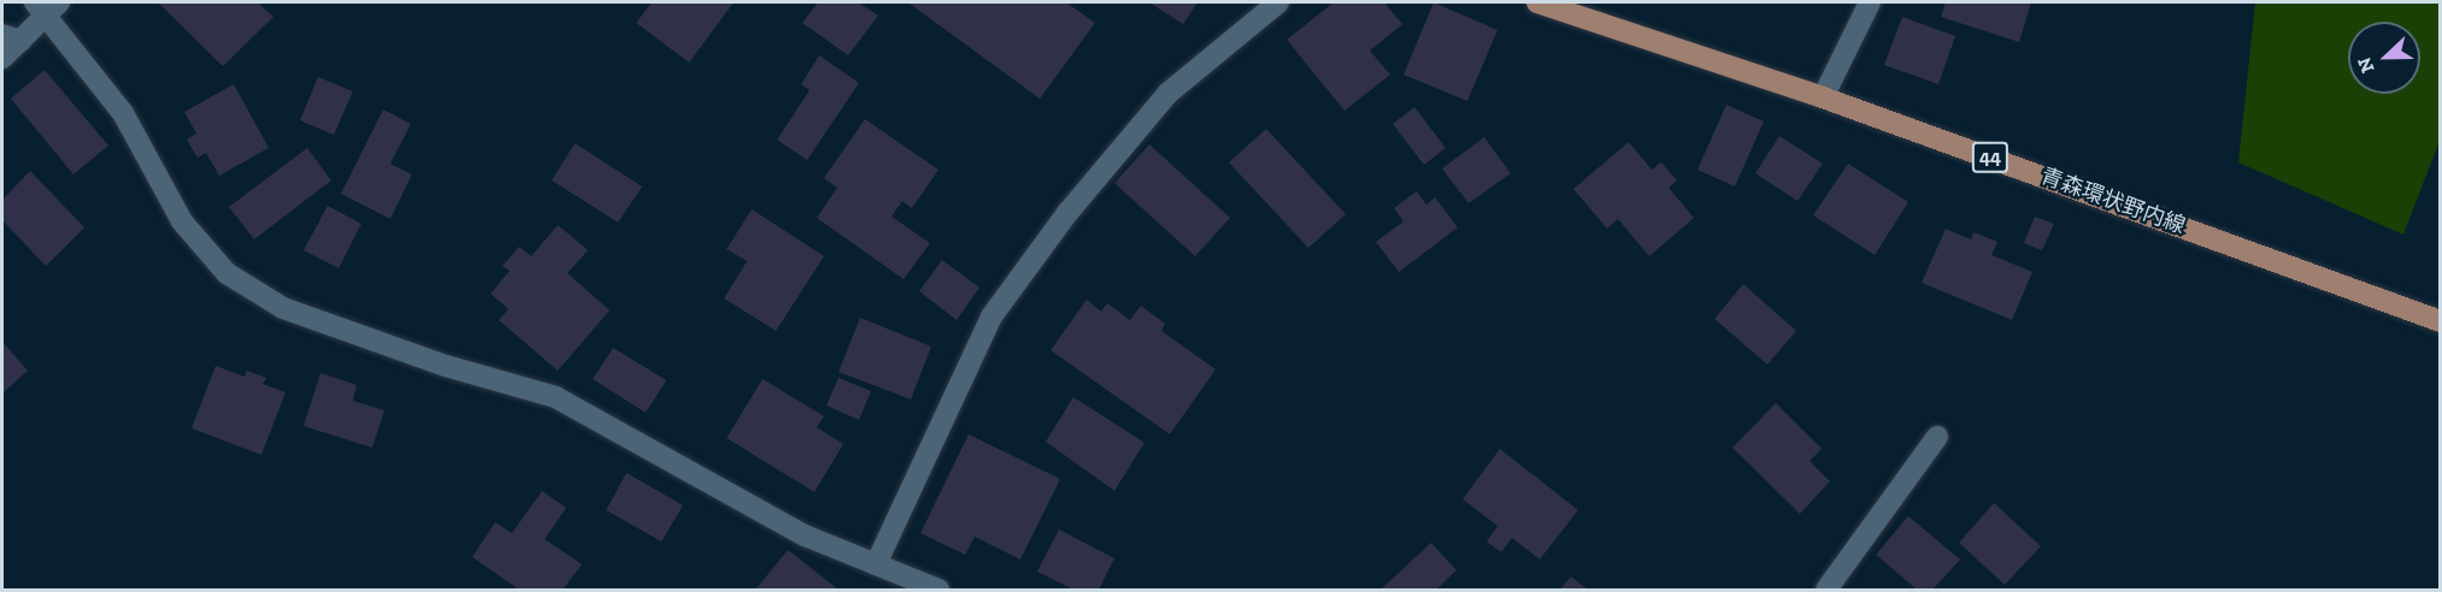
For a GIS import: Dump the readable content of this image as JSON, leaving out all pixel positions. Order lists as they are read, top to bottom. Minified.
{"streets":{"main road":["44","青森環状野内線"]},"north":"left"}
